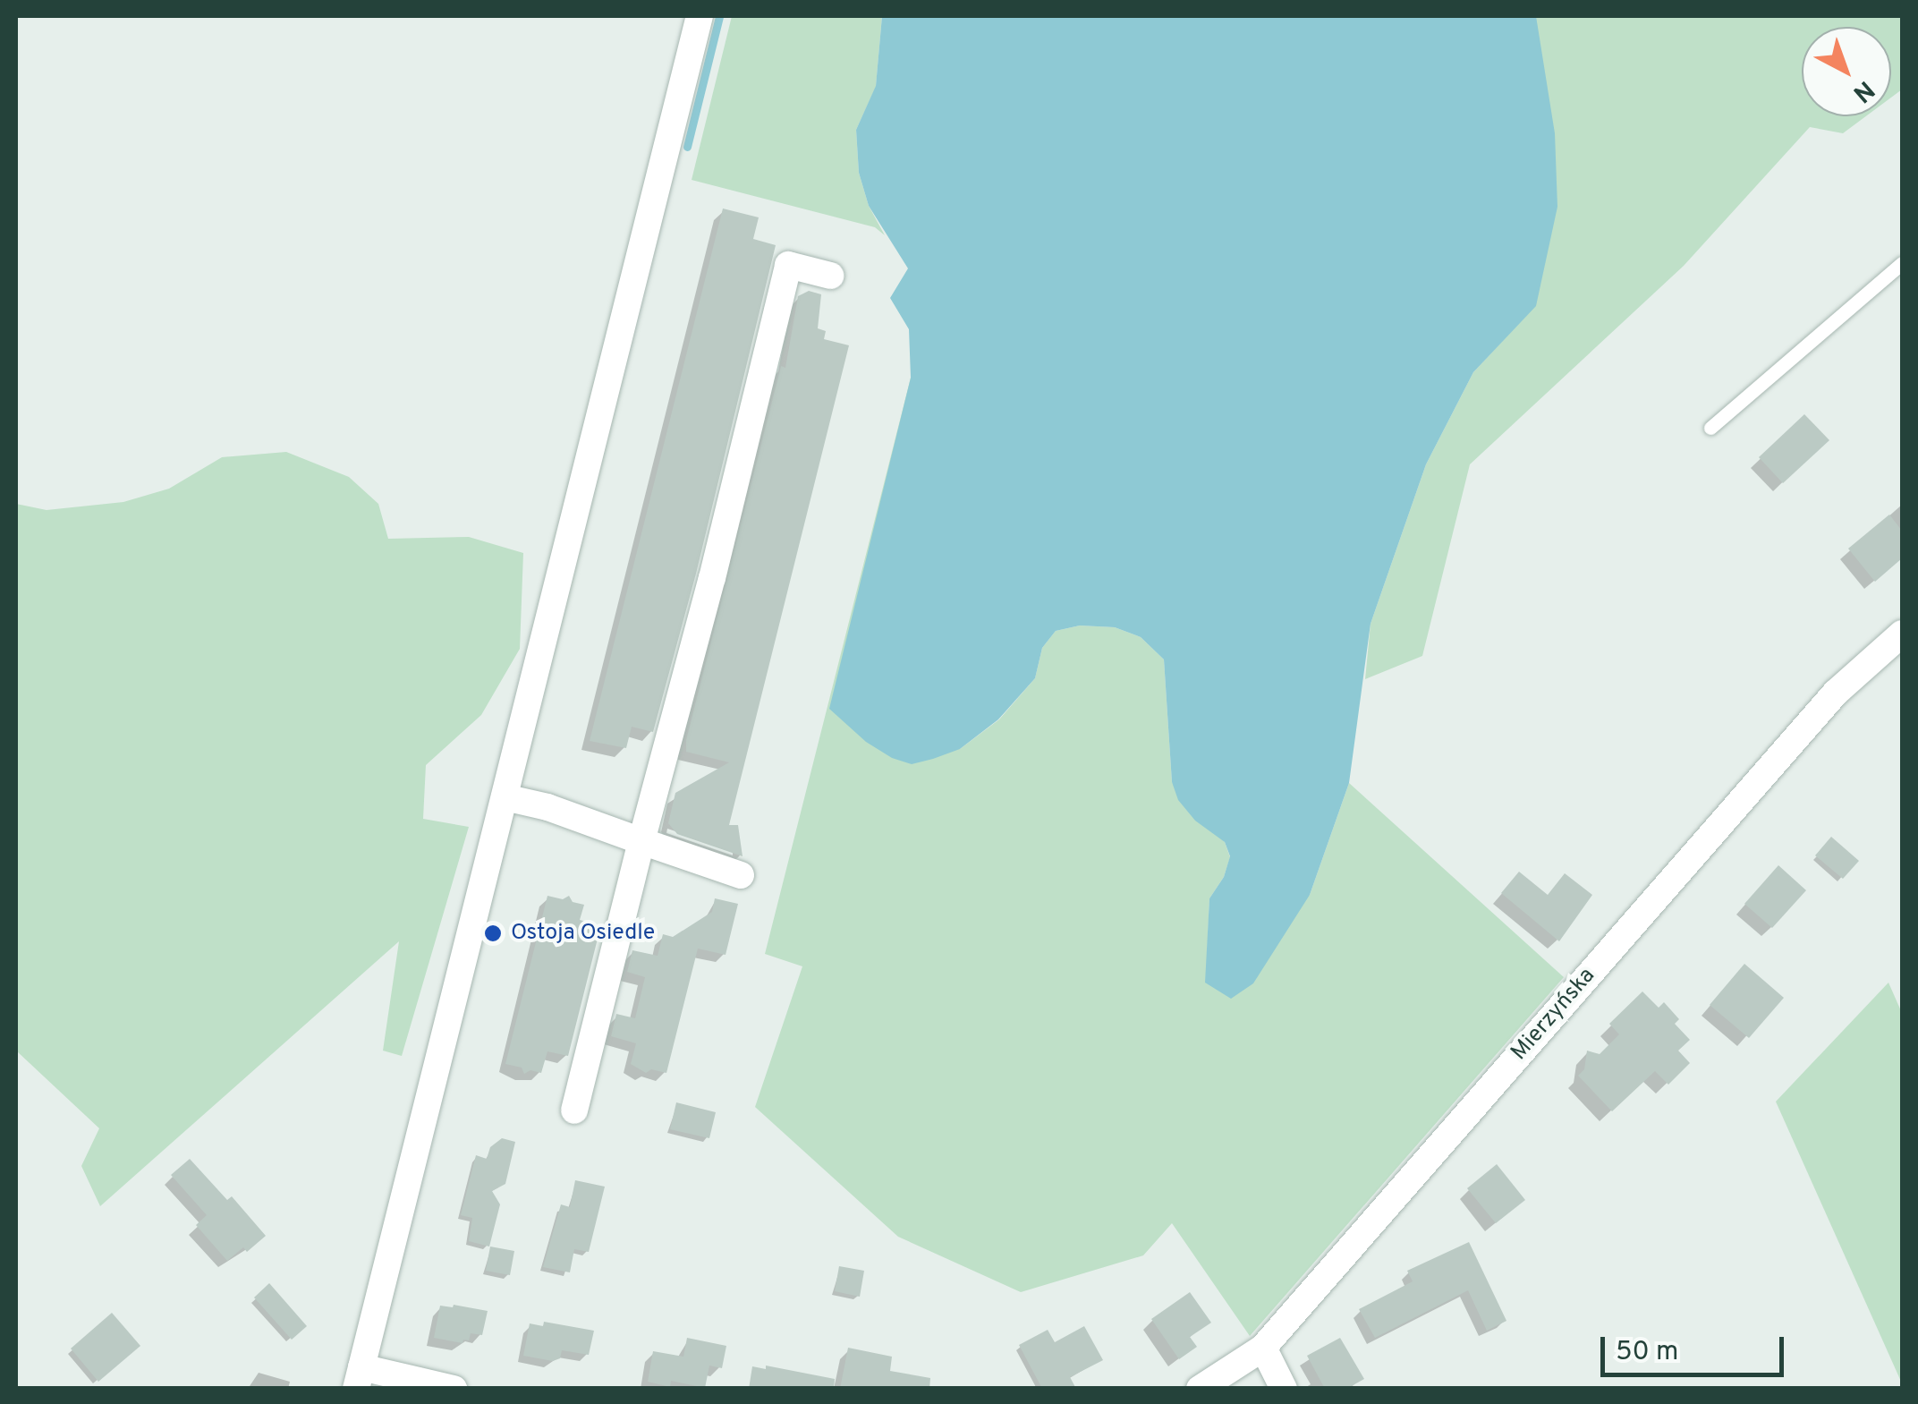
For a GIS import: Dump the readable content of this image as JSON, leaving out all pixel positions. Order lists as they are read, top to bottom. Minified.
{"streets":{"street":["Mierzyńska"]},"places":["Ostoja Osiedle"],"scale_bar":"50 m","north":"bottom right"}
